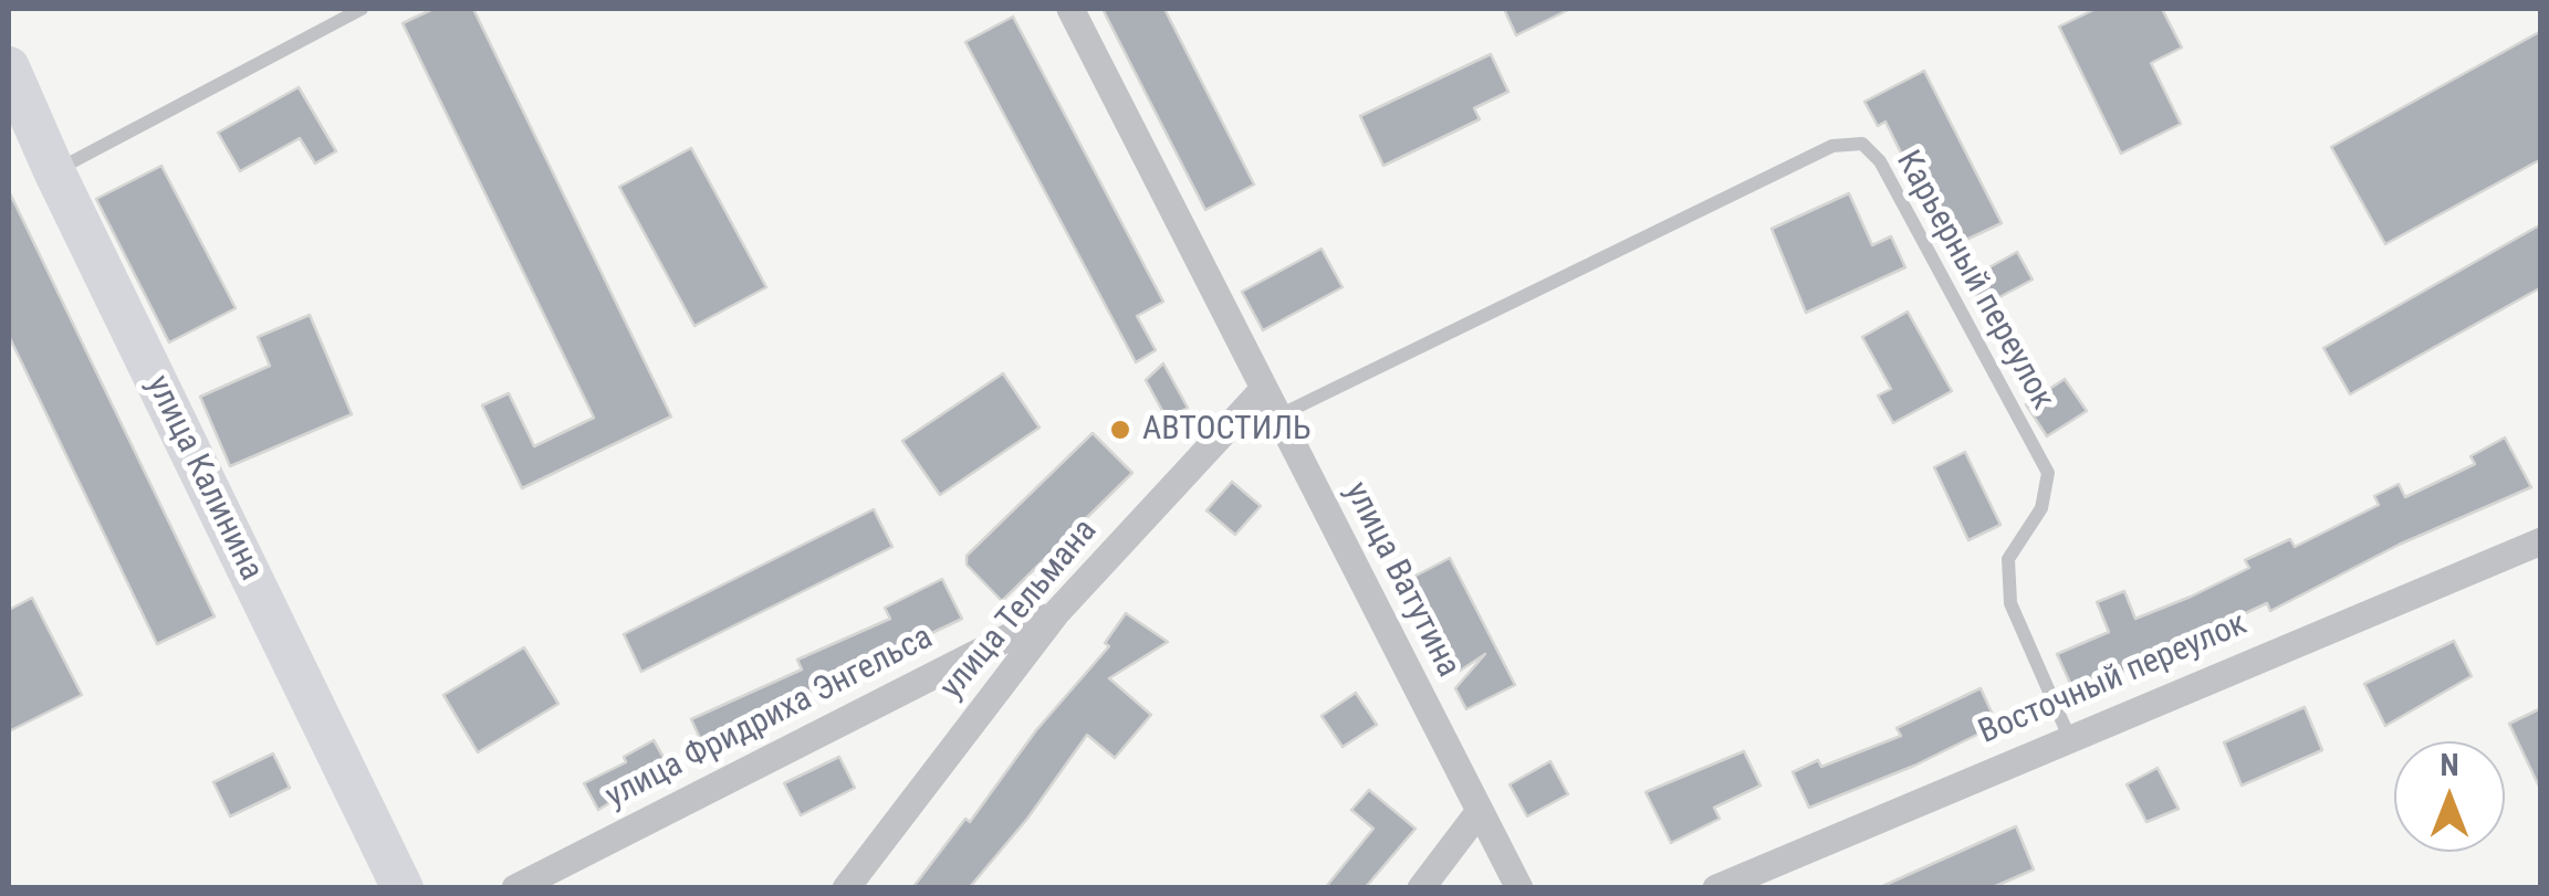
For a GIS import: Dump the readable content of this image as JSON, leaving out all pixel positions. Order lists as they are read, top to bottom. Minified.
{"streets":{"street":["улица Калинина","улица Ватутина","улица Тельмана","Восточный переулок","улица Фридриха Энгельса"],"lane":["Карьерный переулок"]},"crossings":[["Карьерный переулок","улица Ватутина"],["Карьерный переулок","Восточный переулок"],["улица Ватутина","улица Тельмана"],["улица Тельмана","улица Фридриха Энгельса"]],"places":["АВТОСТИЛЬ"],"north":"top"}
